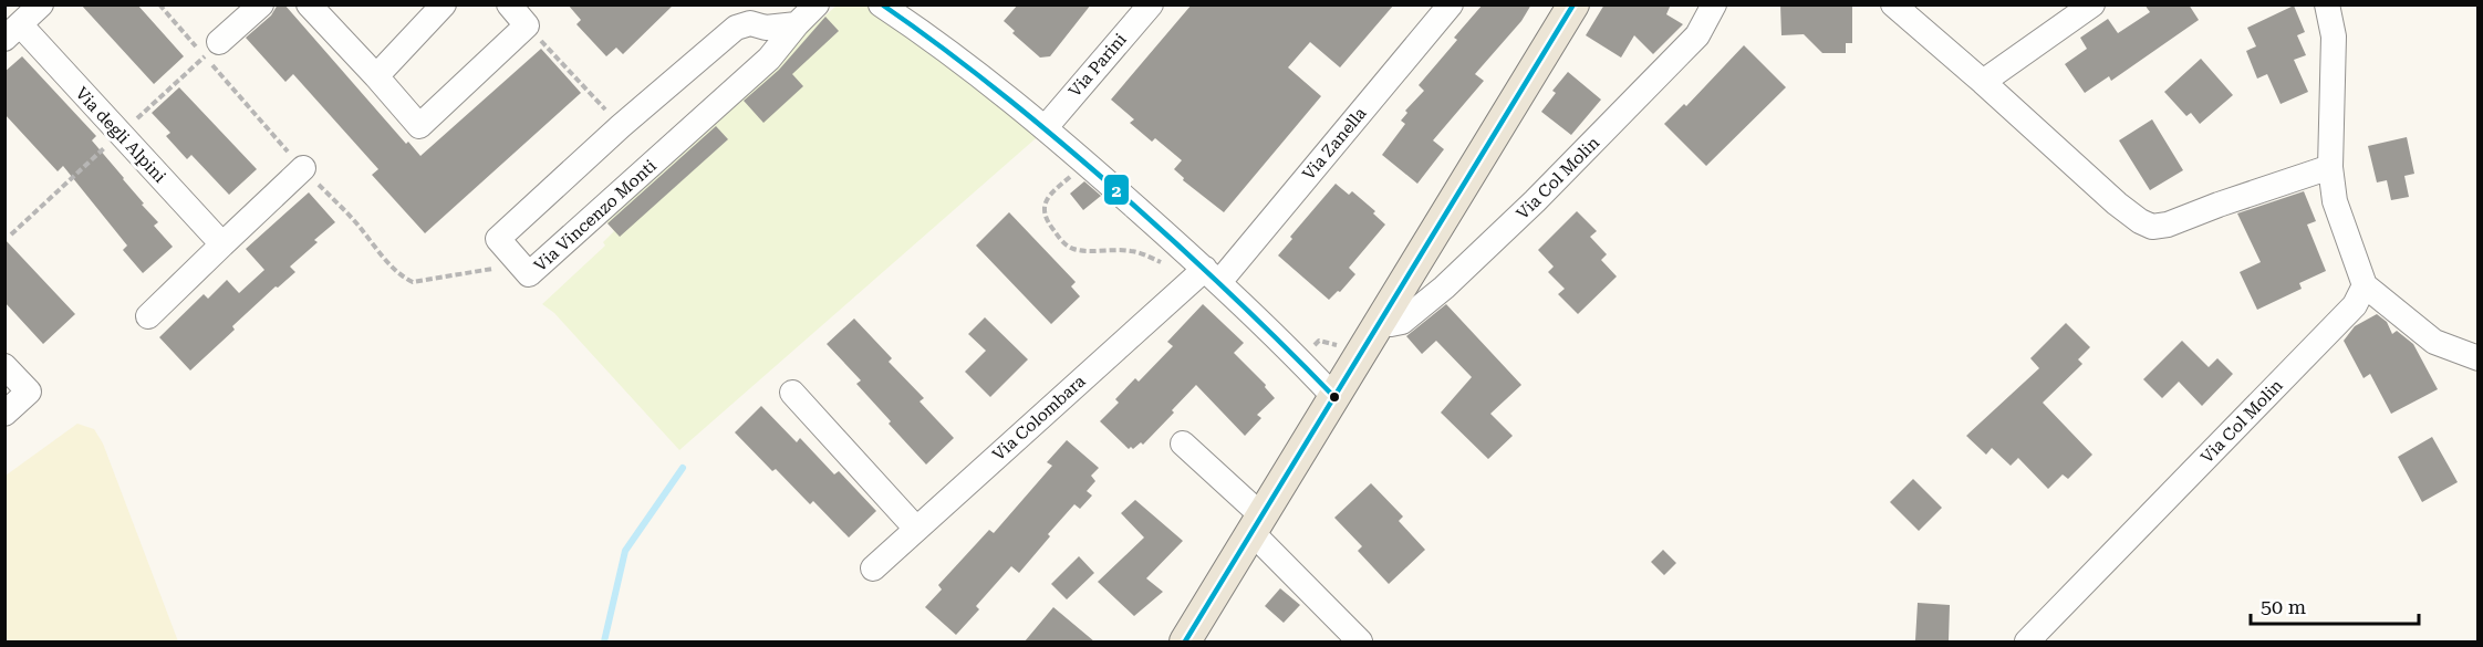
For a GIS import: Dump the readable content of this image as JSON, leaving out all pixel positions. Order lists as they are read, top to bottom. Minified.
{"streets":{"street":["Via Parini","Via degli Alpini","Via Zanella","Via Col Molin","Via Vincenzo Monti","Via Colombara"]},"crossings":[["Via Zanella","Via Colombara"]],"lines":["transit line 2"],"scale_bar":"50 m"}
